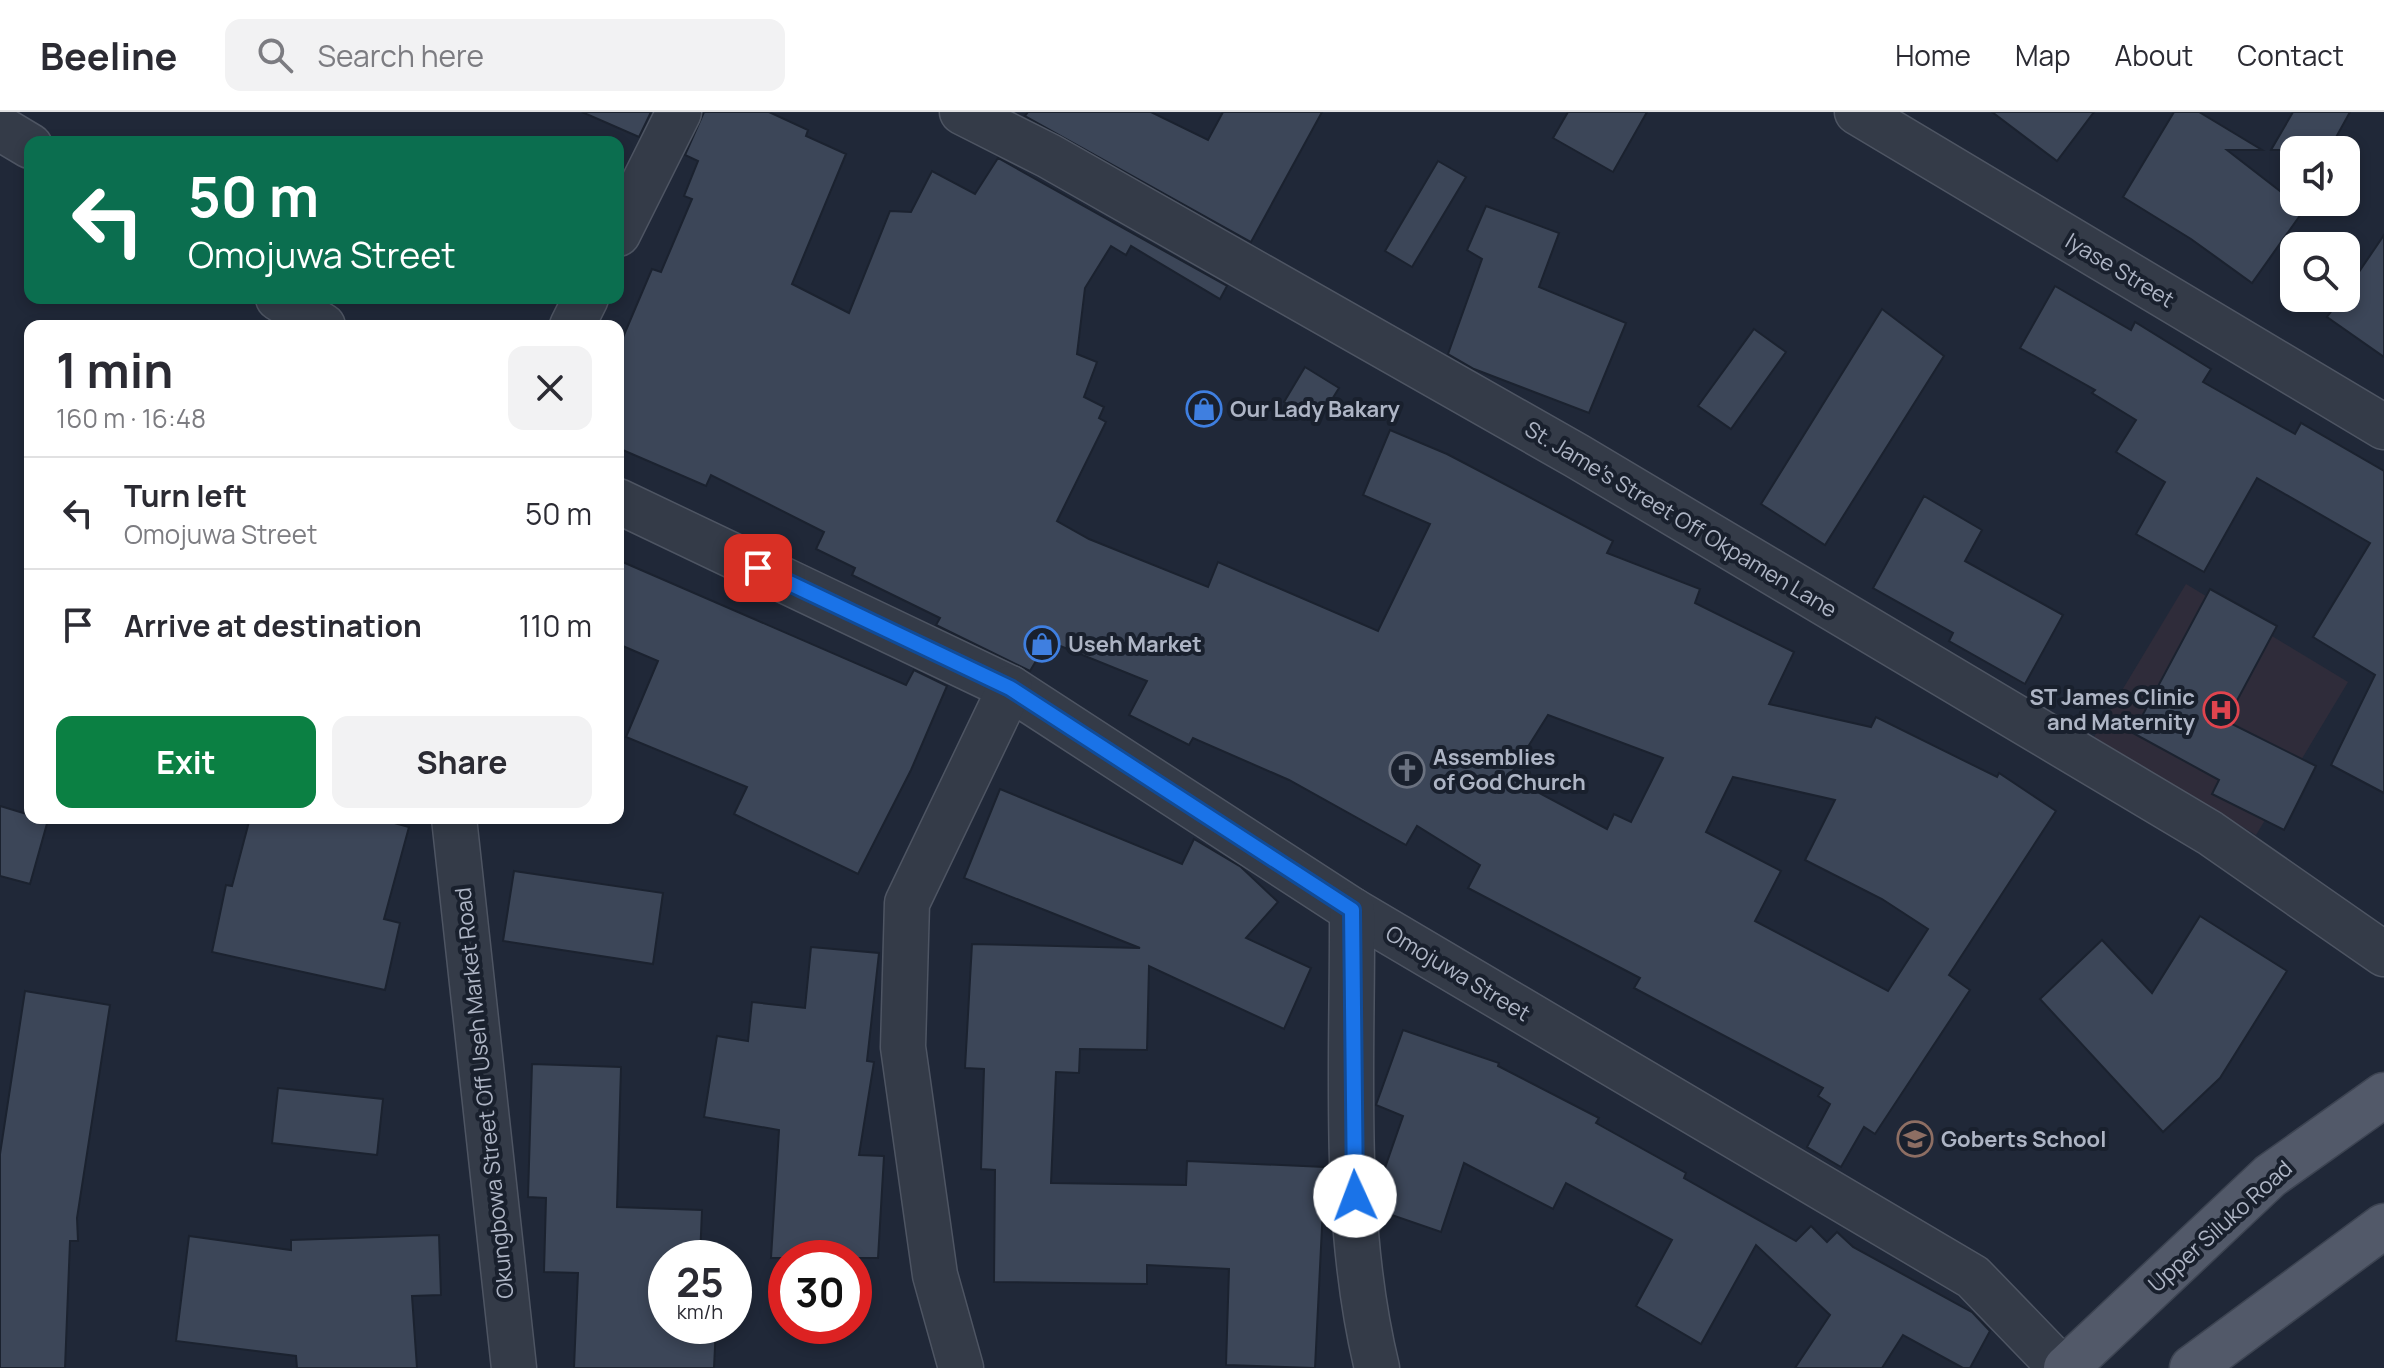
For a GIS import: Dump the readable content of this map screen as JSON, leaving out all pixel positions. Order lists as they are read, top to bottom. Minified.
{"streets":{"main road":["Upper Siluko Road"],"street":["Iyase Street","St. Jame's Street Off Okpamen Lane","Omojuwa Street","Okungbowa Street Off Useh Market Road"]},"crossings":[["Omojuwa Street","Upper Siluko Road"]],"places":{"shop":["Our Lady Bakary","Useh Market"],"hospital":["ST James Clinic and Maternity"],"church":["Assemblies of God Church"],"school or university":["Goberts School"]},"page":{"header":"Beeline","search":"Search here","nav":["Home","Map","About","Contact"],"turn":["50 m","Omojuwa Street"],"heading":["1 min","160 m · 16:48"],"list":[{"name":"Turn left","note":"Omojuwa Street","value":"50 m"},{"name":"Arrive at destination","value":"110 m"}],"buttons":["Exit","Share"],"speed":"25 km/h","limit":"30"}}
